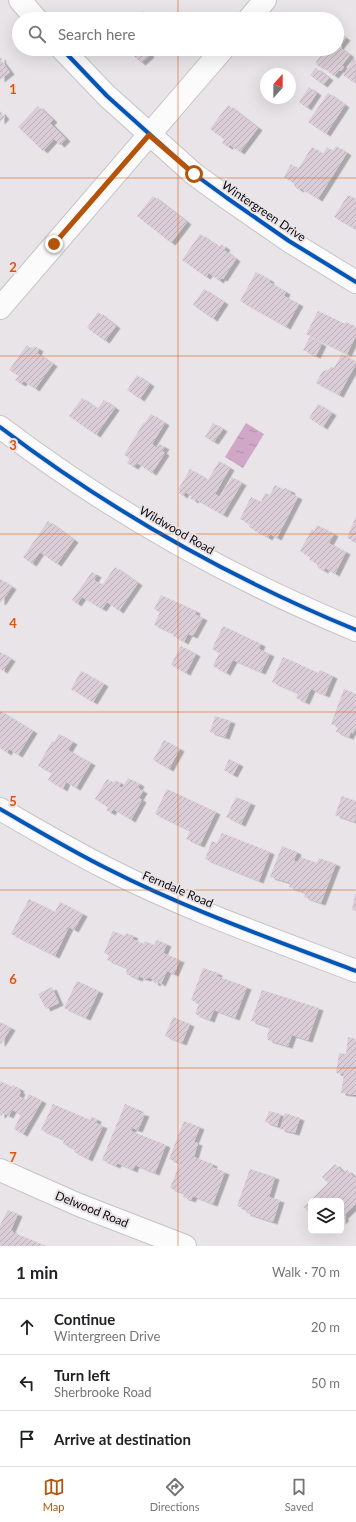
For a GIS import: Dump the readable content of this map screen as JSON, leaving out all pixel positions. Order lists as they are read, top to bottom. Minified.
{"streets":{"street":["Wintergreen Drive","Wildwood Road","Ferndale Road","Delwood Road"]},"north":"top","page":{"search":"Search here","heading":["1 min","Walk · 70 m"],"list":[["Continue","Wintergreen Drive","20 m"],["Turn left","Sherbrooke Road","50 m"],"Arrive at destination"],"nav":["Map","Directions","Saved"]},"grid":{"rows":["1","2","3","4","5","6","7"]}}
